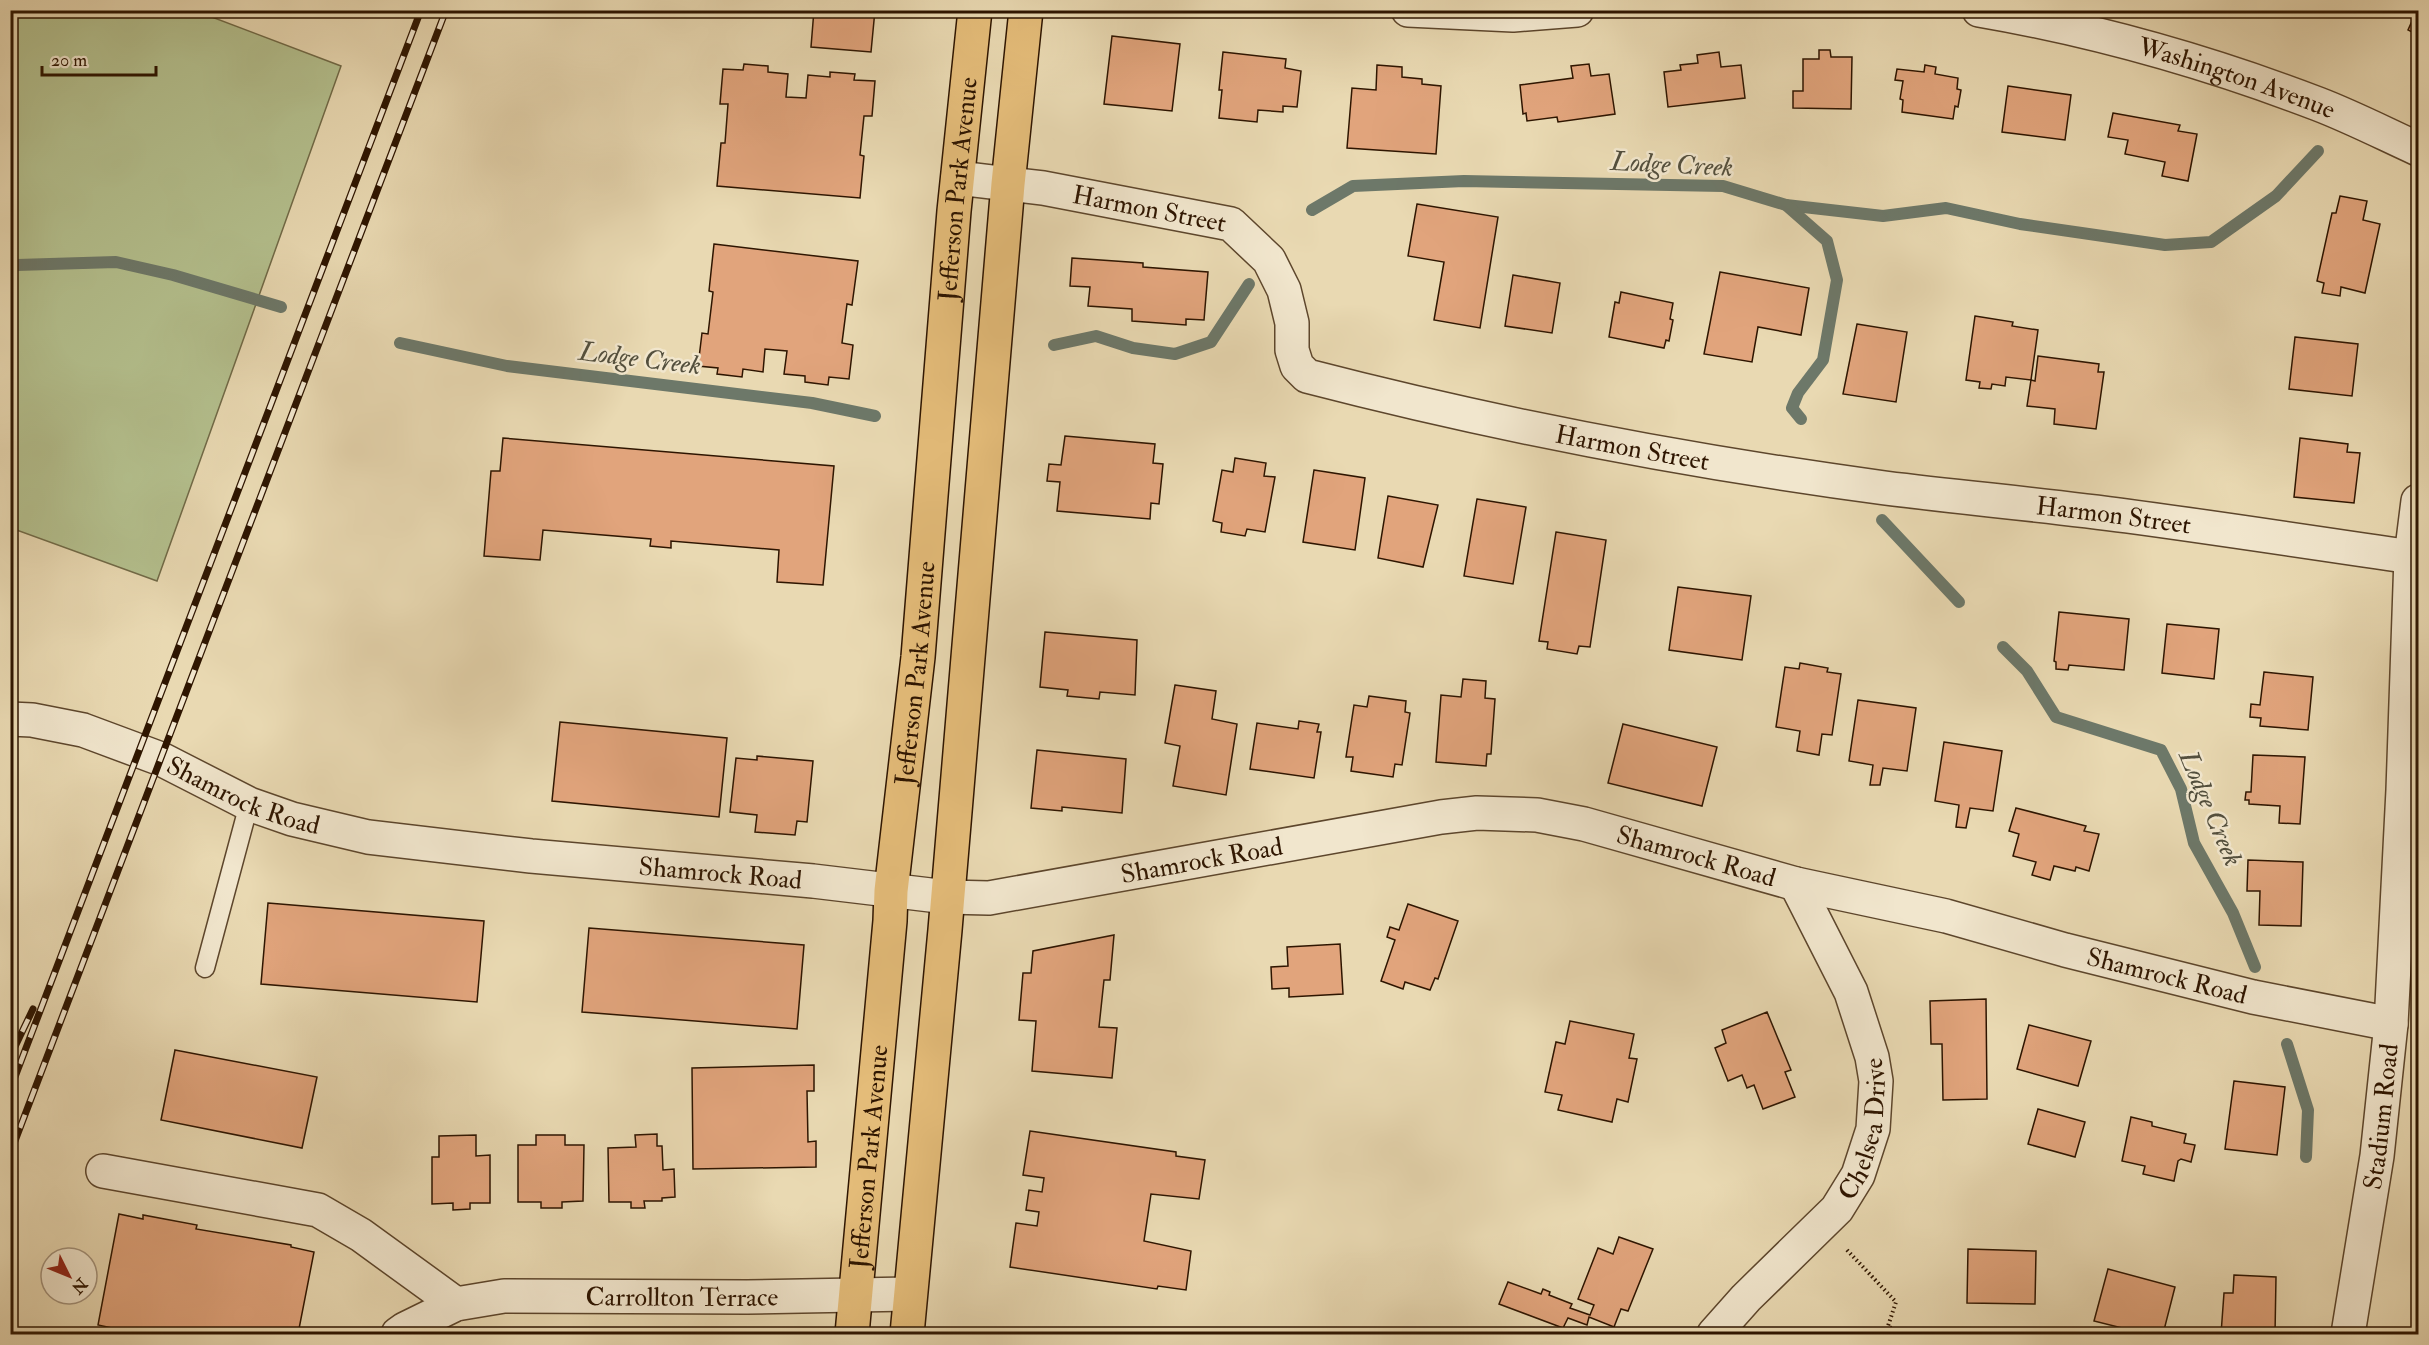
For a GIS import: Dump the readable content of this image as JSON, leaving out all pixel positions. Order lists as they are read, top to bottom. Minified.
{"streets":{"main road":["Jefferson Park Avenue"],"street":["Washington Avenue","Harmon Street","Shamrock Road","Stadium Road","Chelsea Drive","Carrollton Terrace"]},"crossings":[["Jefferson Park Avenue","Harmon Street"],["Jefferson Park Avenue","Shamrock Road"],["Jefferson Park Avenue","Carrollton Terrace"],["Harmon Street","Stadium Road"],["Shamrock Road","Stadium Road"],["Shamrock Road","Chelsea Drive"]],"water":["Lodge Creek"],"scale_bar":"20 m","north":"bottom right"}
